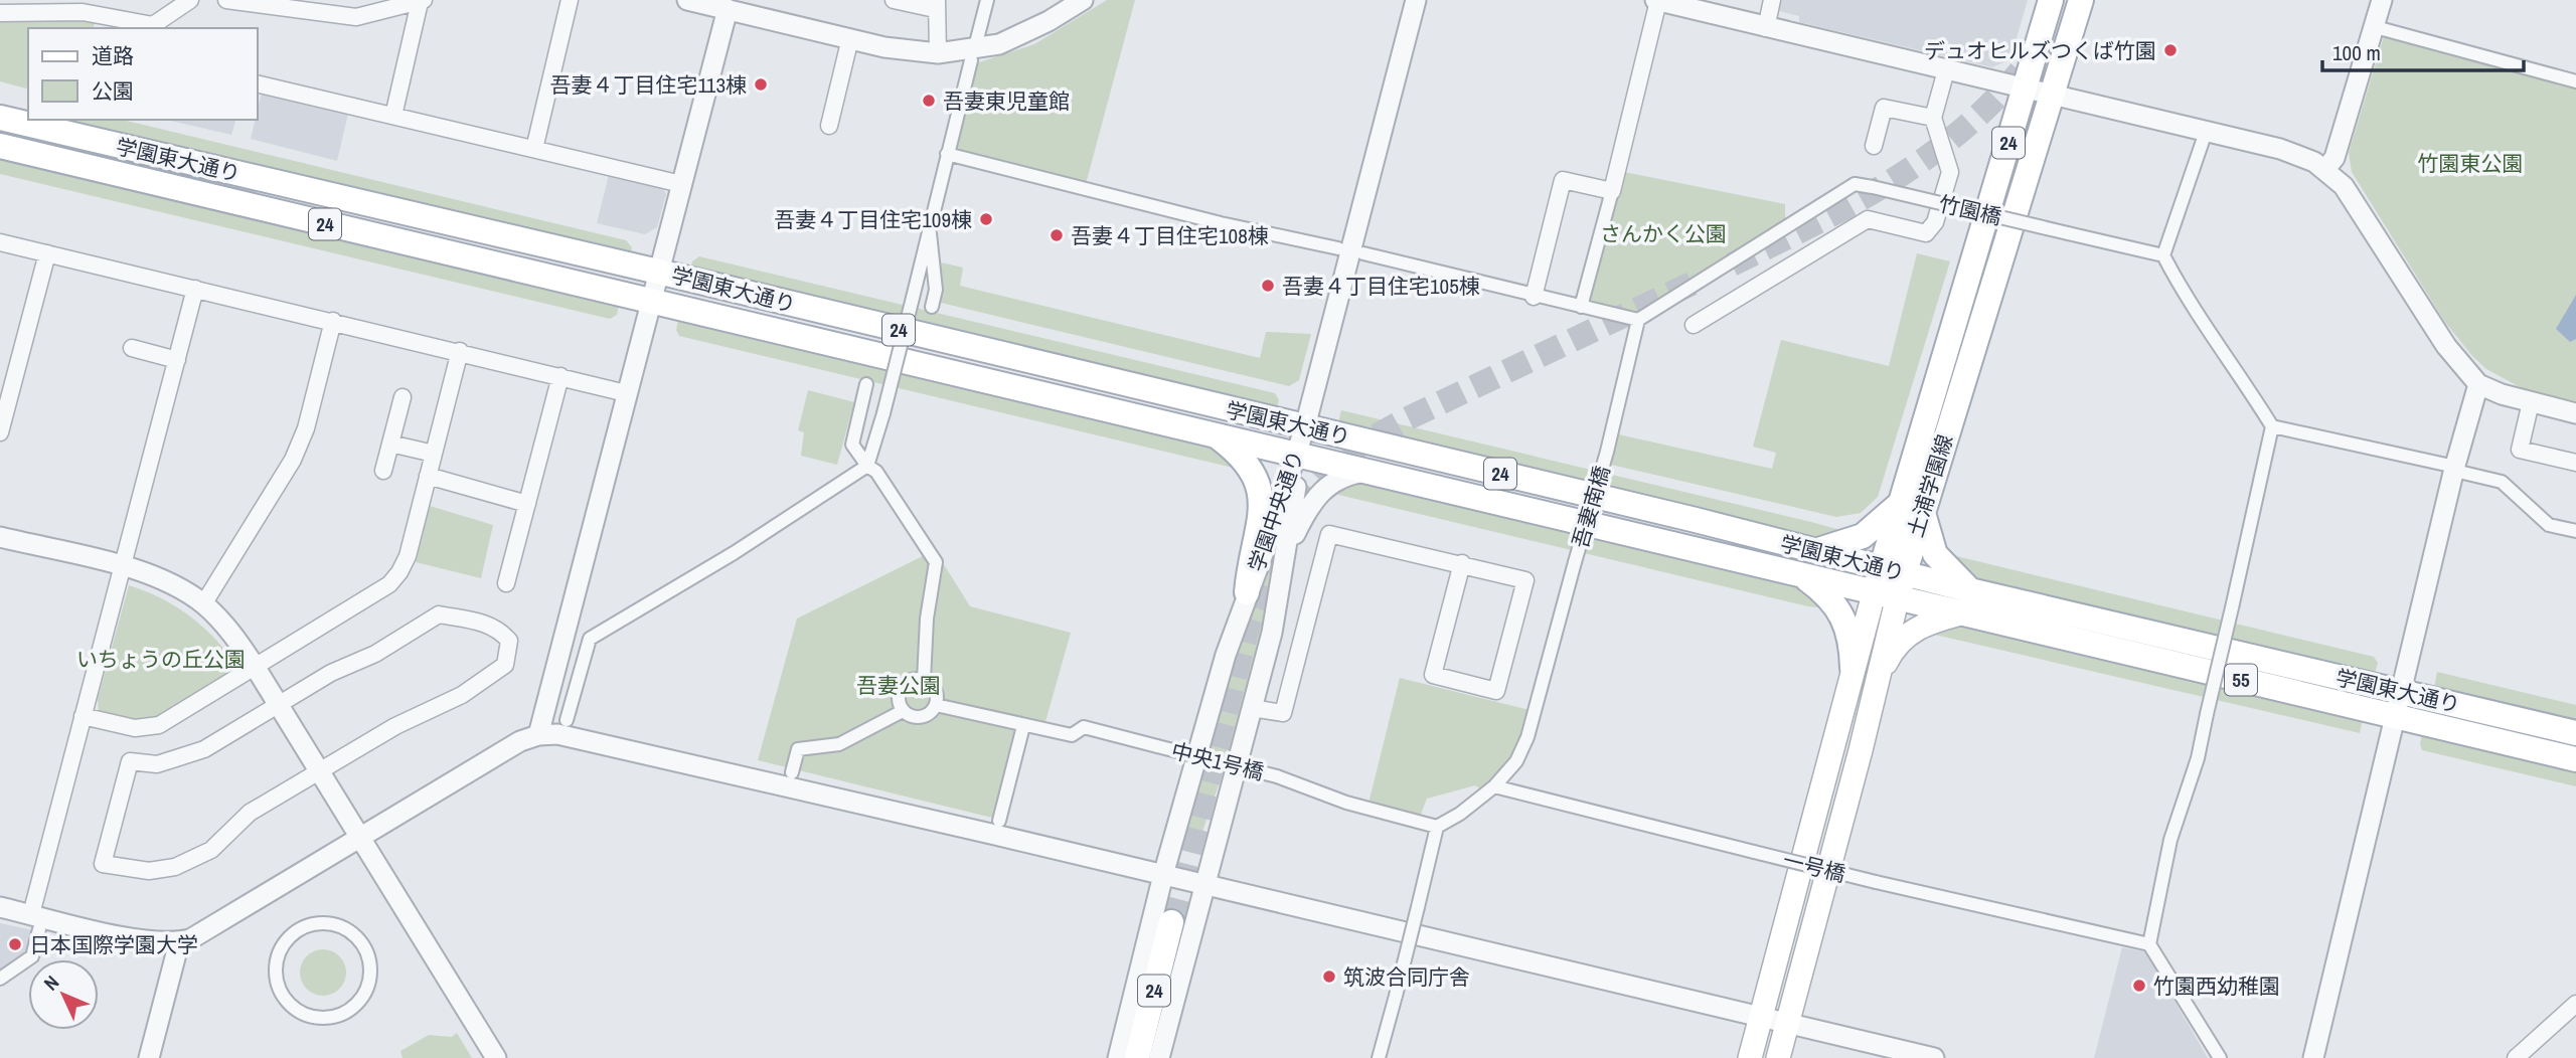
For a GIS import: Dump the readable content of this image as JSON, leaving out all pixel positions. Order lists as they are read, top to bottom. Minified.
{"streets":{"main road":["24","学園東大通り","土浦学園線","55"],"street":["竹園橋","吾妻南橋","学園中央通り","中央1号橋","一号橋"]},"crossings":[["学園東大通り","土浦学園線"],["学園東大通り","学園中央通り"],["竹園橋","吾妻南橋"],["吾妻南橋","中央1号橋"],["吾妻南橋","一号橋"]],"parks":["竹園東公園","さんかく公園","いちょうの丘公園","吾妻公園"],"places":["デュオヒルズつくば竹園","吾妻４丁目住宅113棟","吾妻東児童館","吾妻４丁目住宅109棟","吾妻４丁目住宅108棟","吾妻４丁目住宅105棟","日本国際学園大学","筑波合同庁舎","竹園西幼稚園"],"legend":["道路","公園"],"scale_bar":"100 m","north":"top left"}
